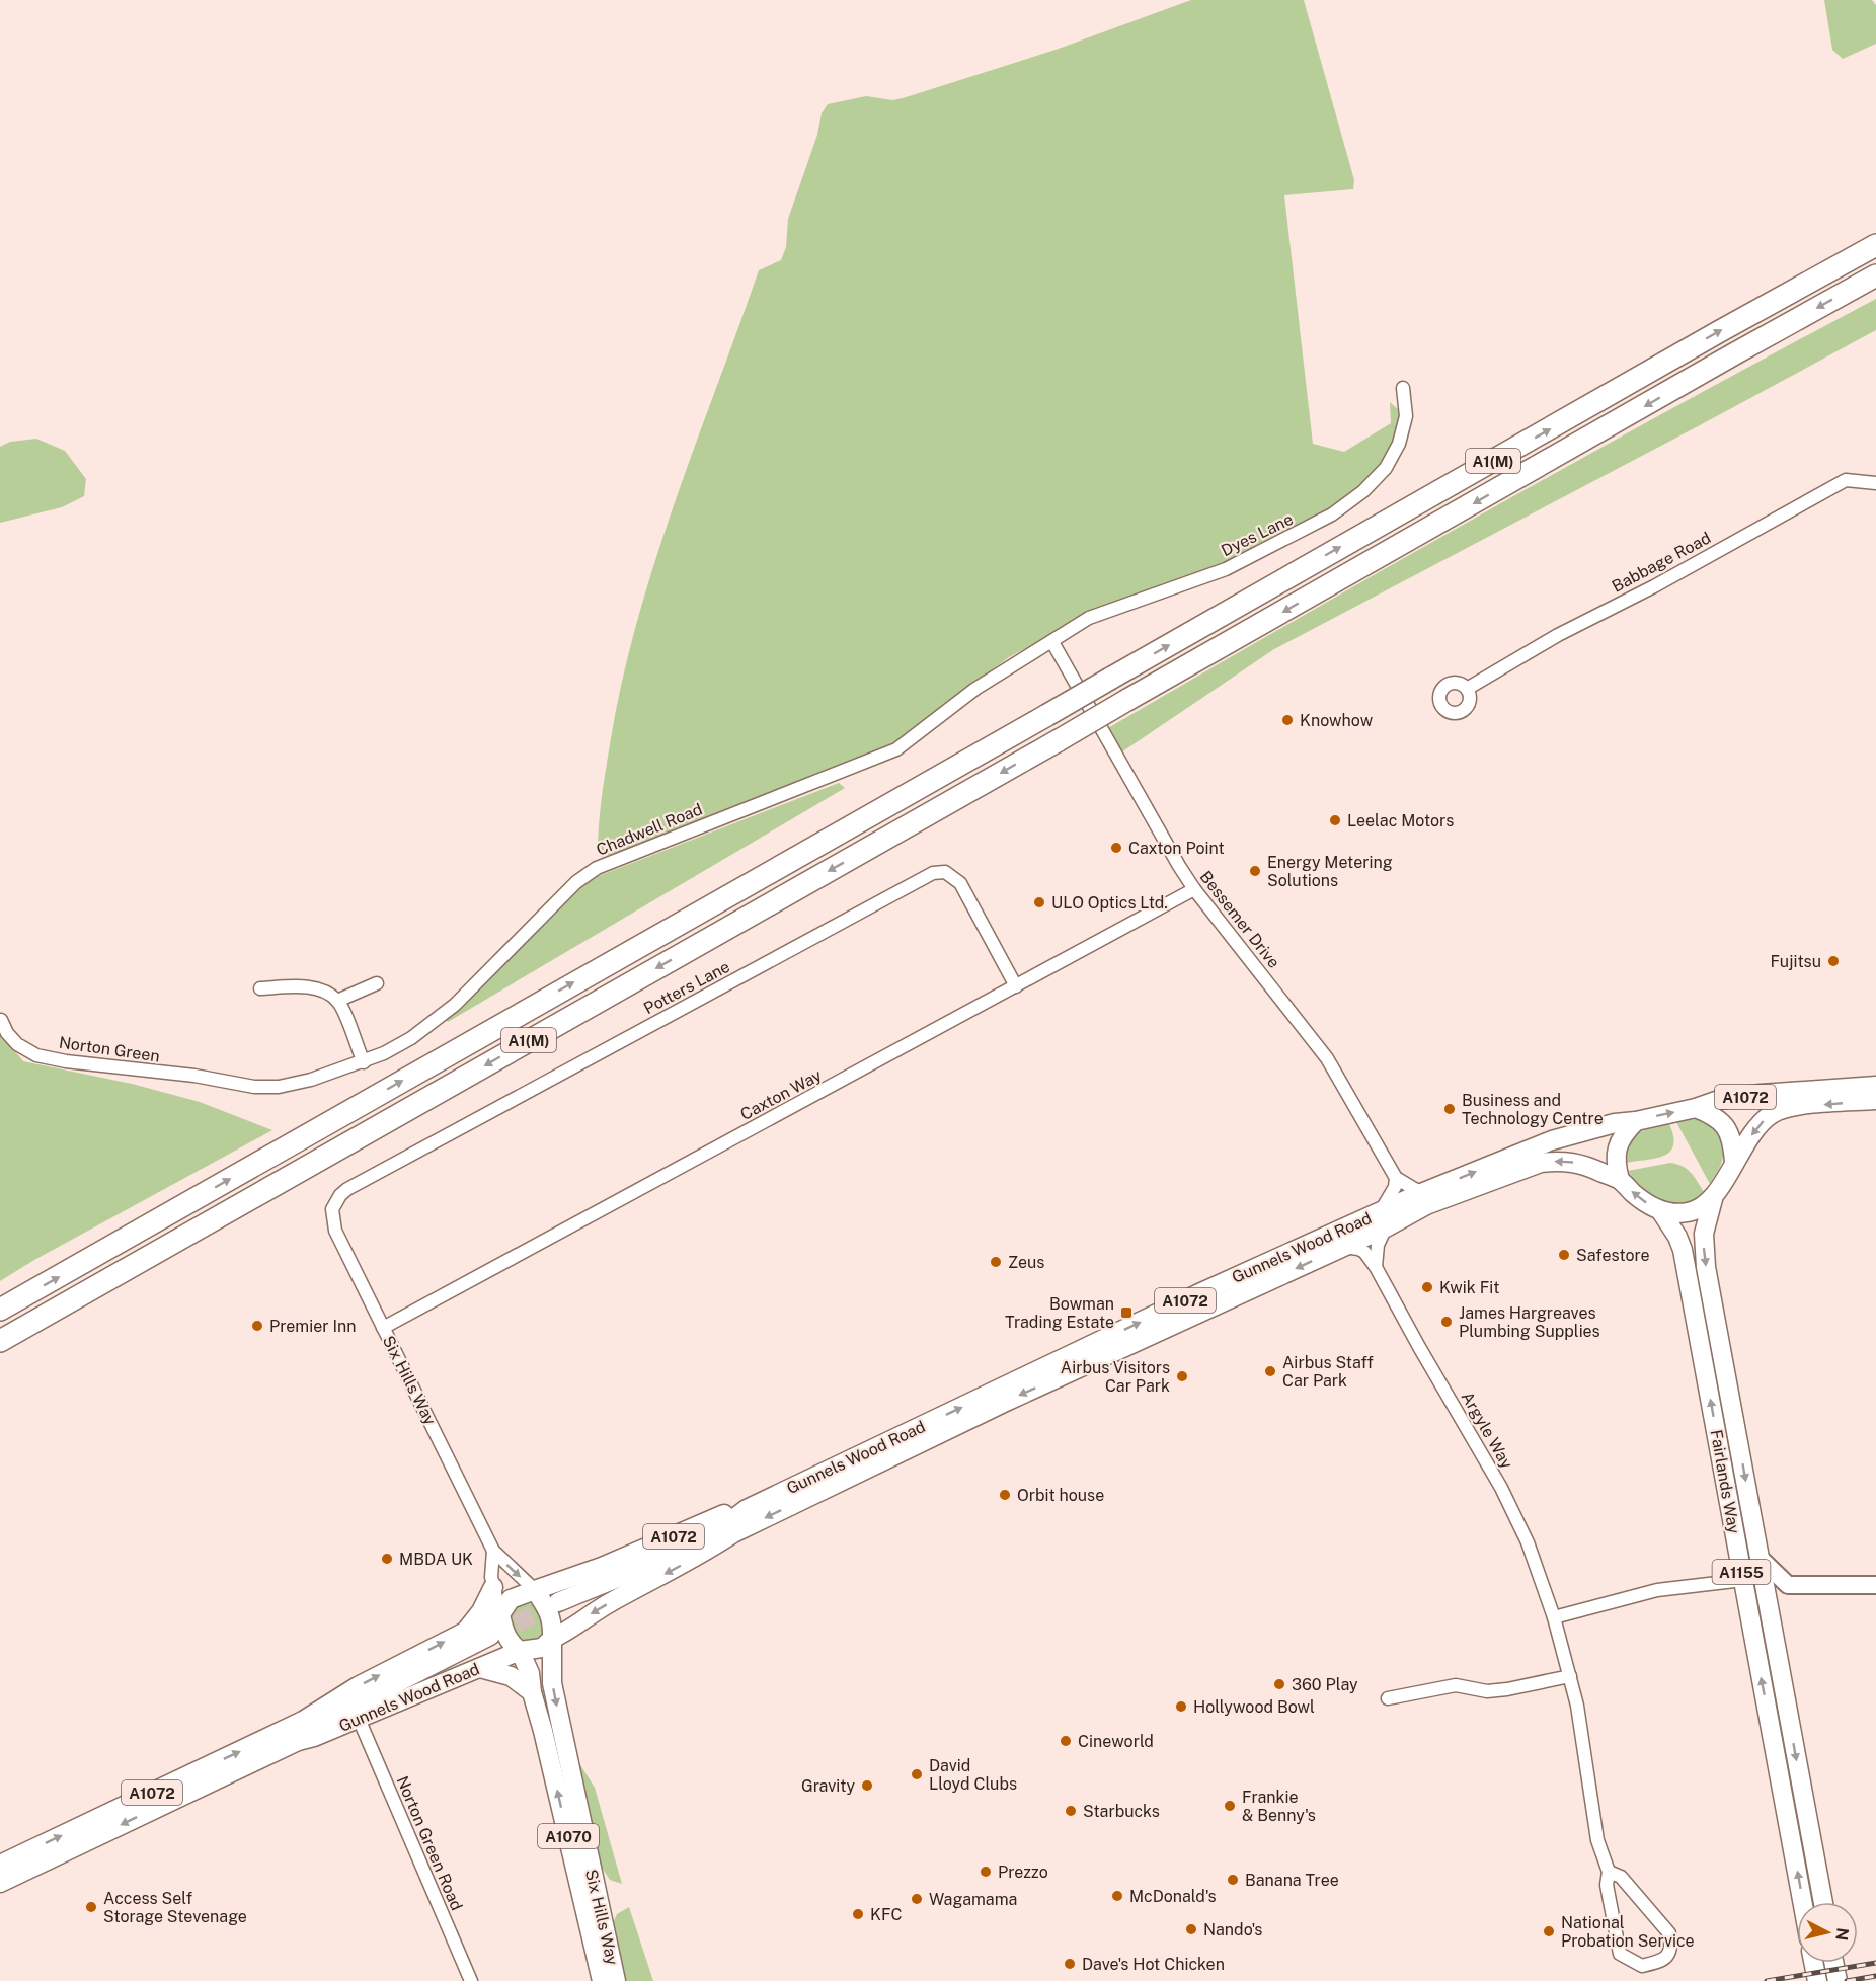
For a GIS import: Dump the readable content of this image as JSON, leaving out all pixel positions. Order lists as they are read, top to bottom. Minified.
{"streets":{"highway":["A1(M)"],"main road":["A1072","Gunnels Wood Road","Six Hills Way","Fairlands Way","A1155","A1070"],"street":["Dyes Lane","Babbage Road","Chadwell Road","Bessemer Drive","Potters Lane","Norton Green","Caxton Way","Argyle Way","Norton Green Road"]},"crossings":[["Dyes Lane","Chadwell Road"],["Dyes Lane","Bessemer Drive"],["Chadwell Road","Bessemer Drive"],["Chadwell Road","Norton Green"],["Bessemer Drive","Caxton Way"],["Bessemer Drive","Gunnels Wood Road"],["Potters Lane","Caxton Way"],["Potters Lane","Six Hills Way"],["Caxton Way","Six Hills Way"],["A1072","Gunnels Wood Road"],["A1072","Fairlands Way"],["Gunnels Wood Road","Six Hills Way"],["Gunnels Wood Road","Argyle Way"],["Gunnels Wood Road","Fairlands Way"],["Gunnels Wood Road","Norton Green Road"]],"places":{"other":["Knowhow","Leelac Motors","Caxton Point","Energy Metering Solutions","ULO Optics Ltd.","Fujitsu","Business and Technology Centre","Safestore","Zeus","Kwik Fit","James Hargreaves Plumbing Supplies","Premier Inn","Airbus Staff Car Park","Airbus Visitors Car Park","Orbit house","MBDA UK","360 Play","Hollywood Bowl","Cineworld","David Lloyd Clubs","Gravity","Frankie & Benny's","Starbucks","Prezzo","Banana Tree","McDonald's","Wagamama","Access Self Storage Stevenage","KFC","Nando's","National Probation Service","Dave's Hot Chicken"],"transit":["Bowman Trading Estate"]},"north":"right"}
